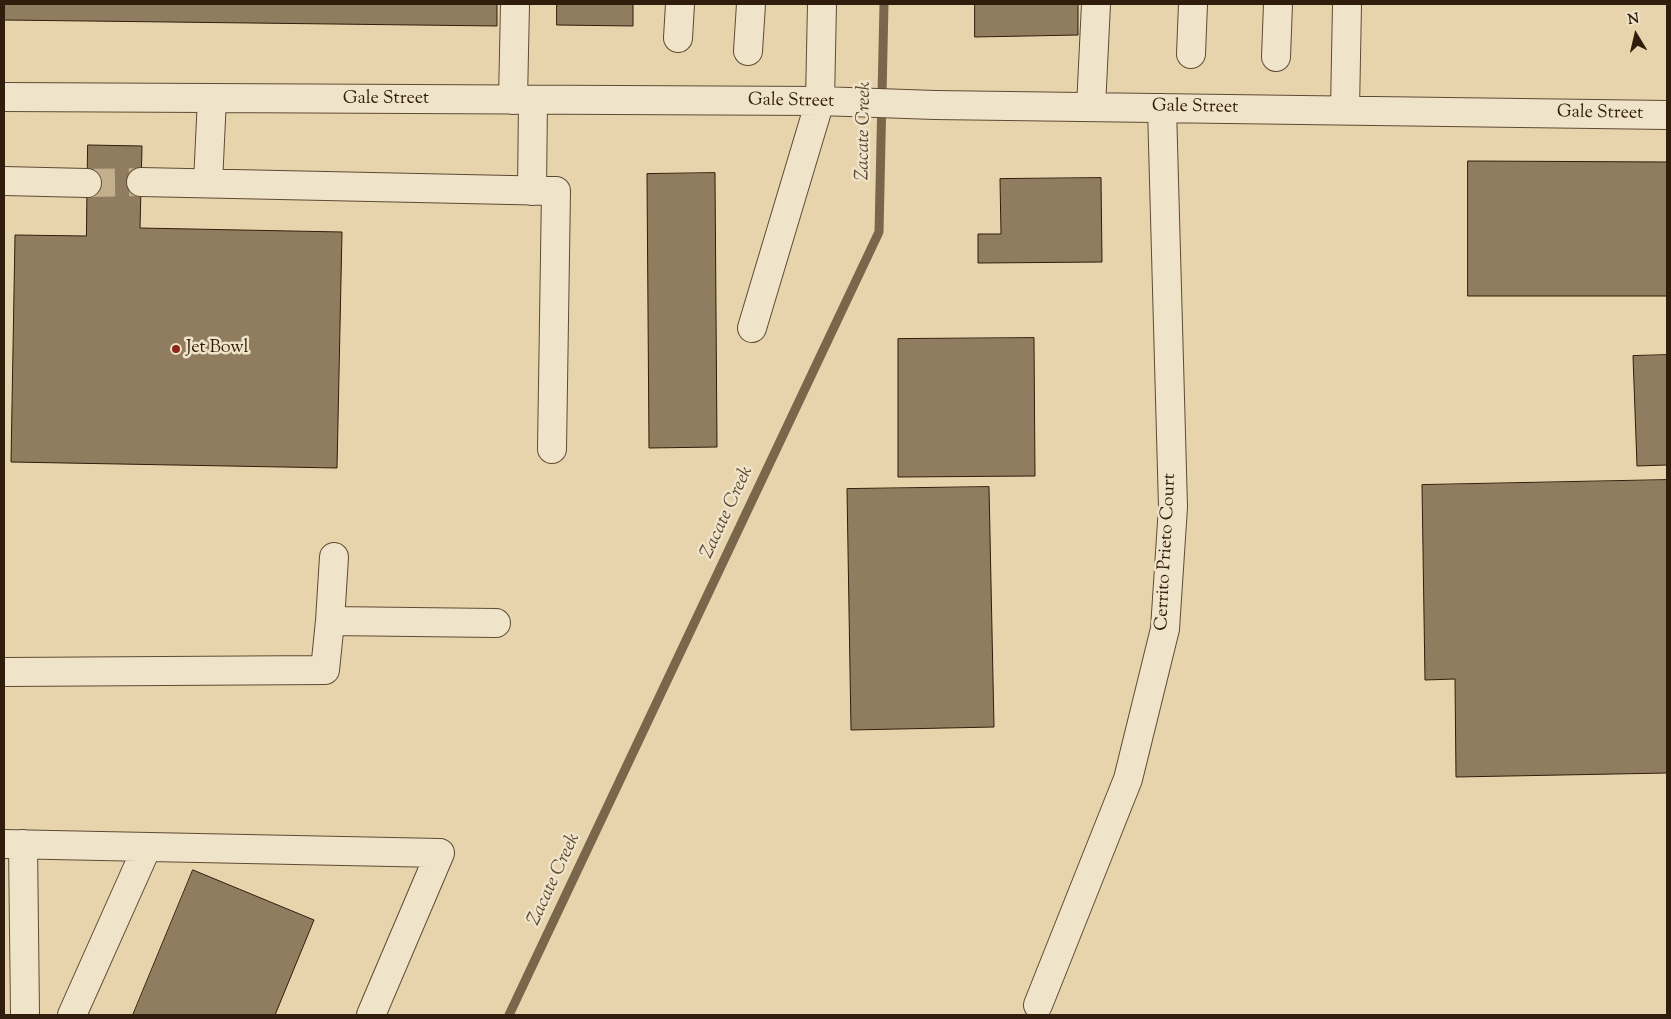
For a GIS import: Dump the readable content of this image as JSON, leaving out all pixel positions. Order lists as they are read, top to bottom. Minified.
{"streets":{"street":["Gale Street","Cerrito Prieto Court"]},"crossings":[["Gale Street","Cerrito Prieto Court"]],"water":["Zacate Creek"],"places":["Jet Bowl"],"north":"top"}
